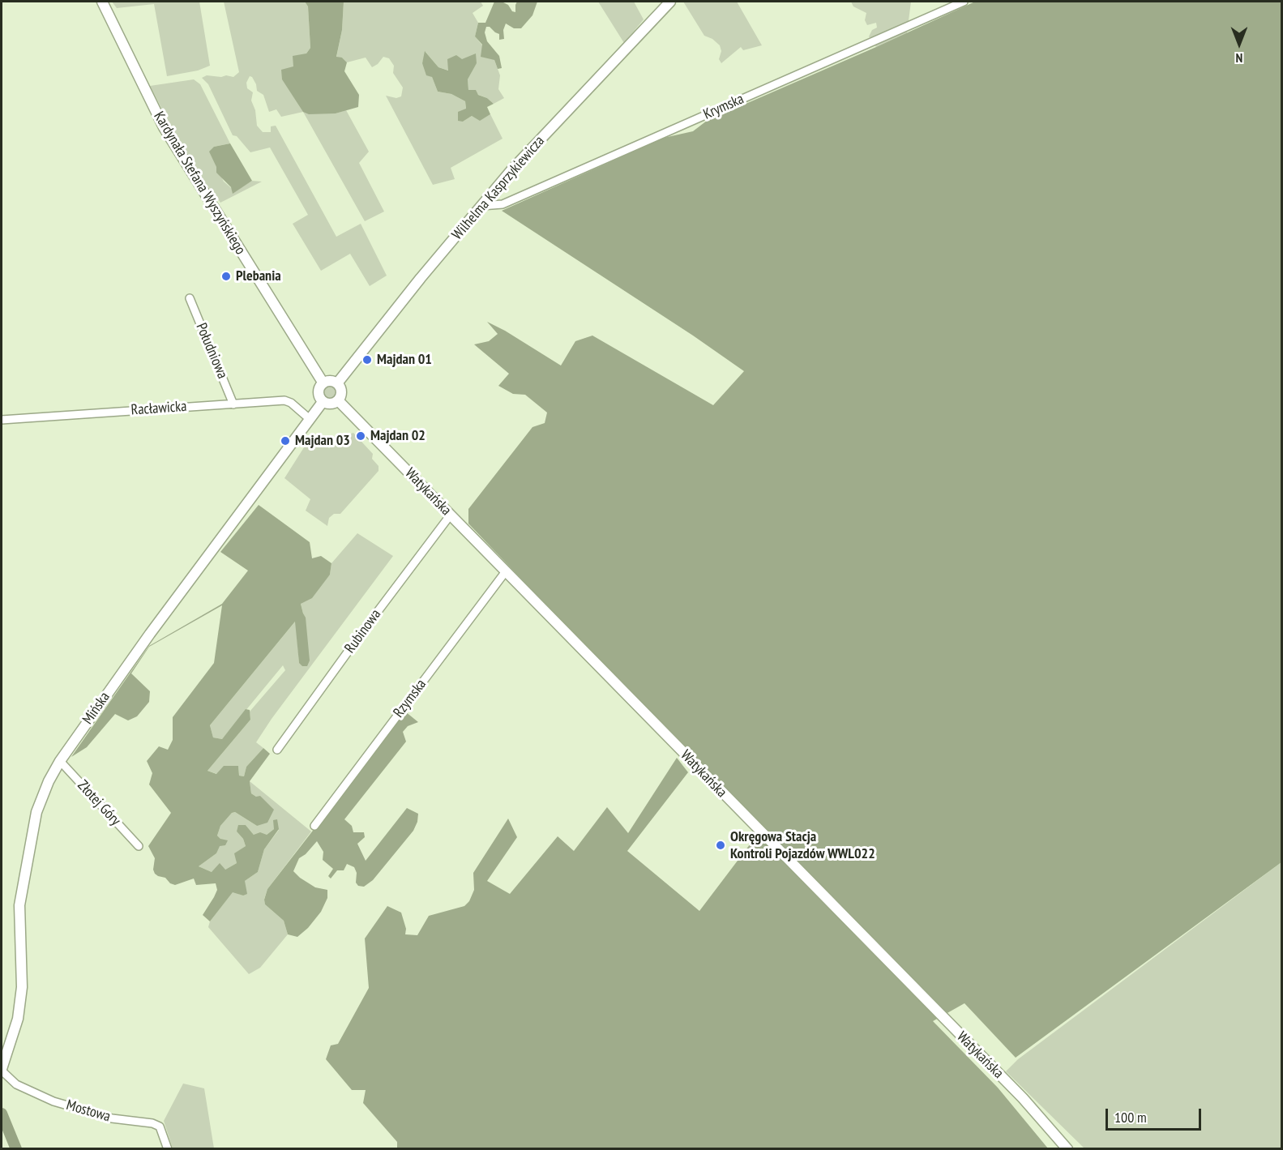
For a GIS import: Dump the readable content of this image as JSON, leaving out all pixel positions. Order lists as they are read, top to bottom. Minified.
{"streets":{"street":["Krymska","Kardynała Stefana Wyszyńskiego","Wilhelma Kasprzykiewicza","Południowa","Racławicka","Watykańska","Rubinowa","Rzymska","Mińska","Złotej Góry","Mostowa"]},"crossings":[["Krymska","Wilhelma Kasprzykiewicza"],["Kardynała Stefana Wyszyńskiego","Wilhelma Kasprzykiewicza"],["Kardynała Stefana Wyszyńskiego","Watykańska"],["Kardynała Stefana Wyszyńskiego","Mińska"],["Wilhelma Kasprzykiewicza","Watykańska"],["Wilhelma Kasprzykiewicza","Mińska"],["Południowa","Racławicka"],["Racławicka","Mińska"],["Watykańska","Rubinowa"],["Watykańska","Rzymska"],["Watykańska","Mińska"],["Mińska","Złotej Góry"],["Mińska","Mostowa"]],"places":["Plebania","Majdan 01","Majdan 02","Majdan 03","Okręgowa Stacja Kontroli Pojazdów WWL022"],"scale_bar":"100 m","north":"bottom"}
